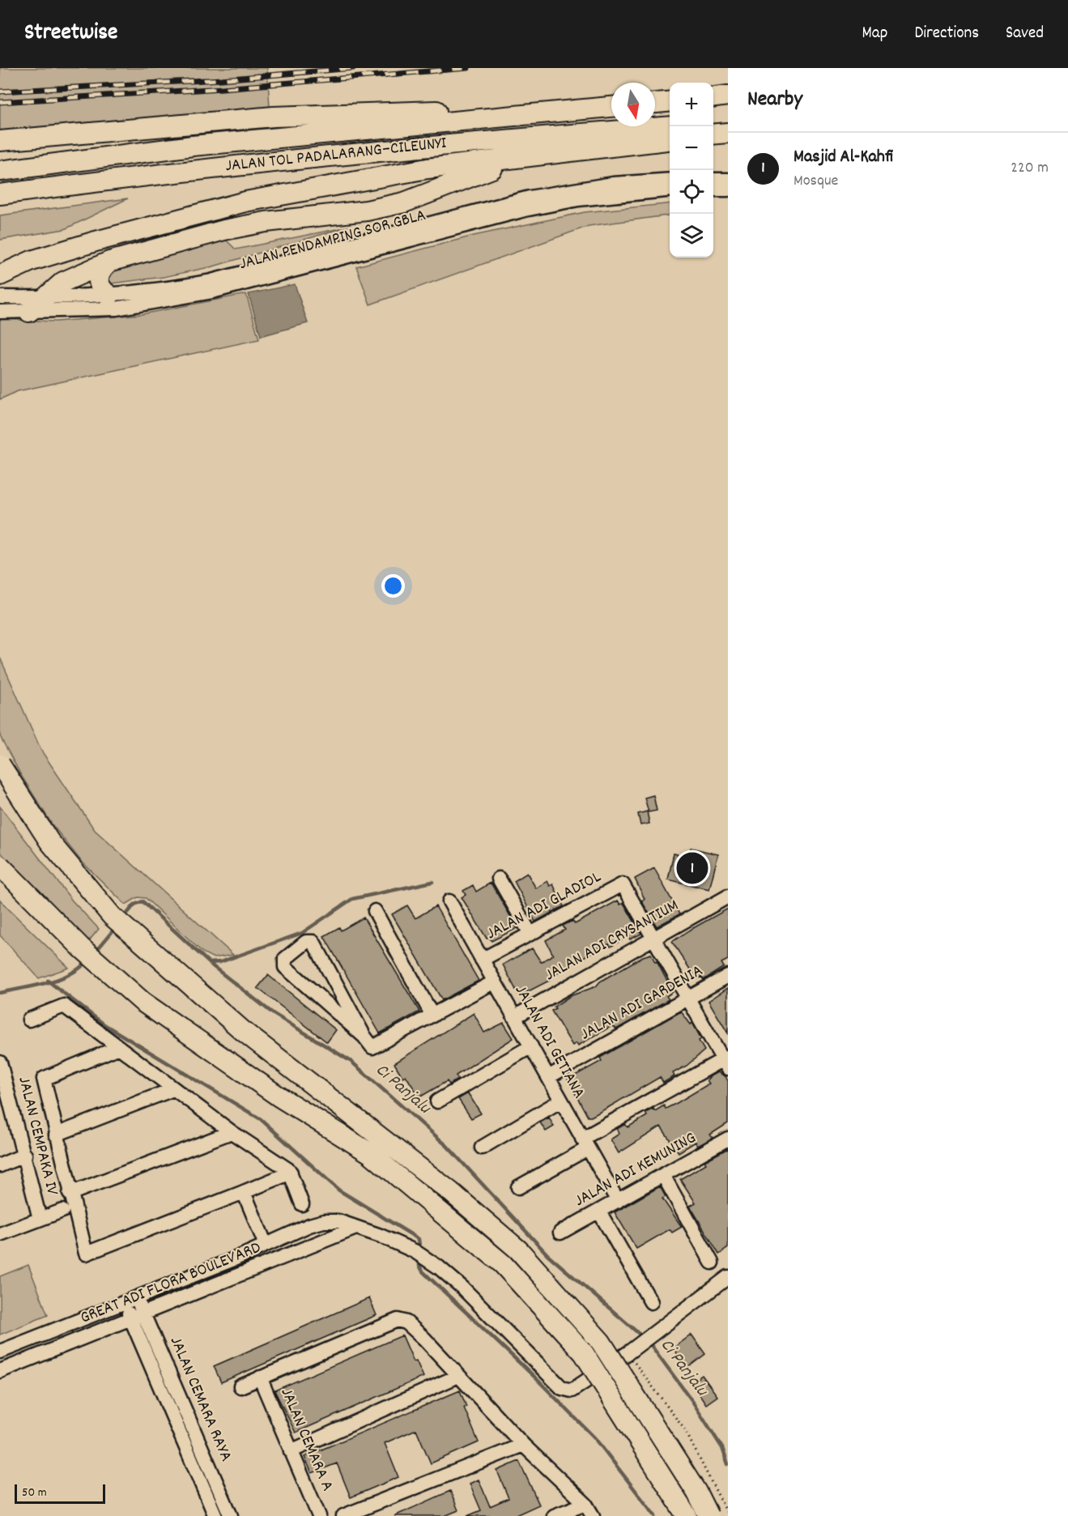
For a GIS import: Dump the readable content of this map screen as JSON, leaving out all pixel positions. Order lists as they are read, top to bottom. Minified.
{"streets":{"highway":["JALAN TOL PADALARANG–CILEUNYI"],"street":["JALAN PENDAMPING SOR GBLA","JALAN ADI GLADIOL","JALAN ADI CRYSANTIUM","JALAN ADI GARDENIA","JALAN ADI GETIANA","JALAN CEMPAKA IV","JALAN ADI KEMUNING","GREAT ADI FLORA BOULEVARD","JALAN CEMARA RAYA","JALAN CEMARA A"]},"crossings":[["JALAN ADI GLADIOL","JALAN ADI CRYSANTIUM"],["JALAN ADI GLADIOL","JALAN ADI GETIANA"],["JALAN ADI CRYSANTIUM","JALAN ADI GETIANA"],["JALAN ADI GARDENIA","JALAN ADI GETIANA"],["JALAN ADI GETIANA","JALAN ADI KEMUNING"],["GREAT ADI FLORA BOULEVARD","JALAN CEMARA RAYA"]],"water":["Ci Panjalu"],"scale_bar":"50 m","north":"bottom","page":{"header":"Streetwise","nav":["Map","Directions","Saved"],"heading":"Nearby","map_buttons":["+","−"],"list":[{"mark":"1","name":"Masjid Al-Kahfi","note":"Mosque","value":"220 m"}],"pins":"1","scale":"50 m"}}
